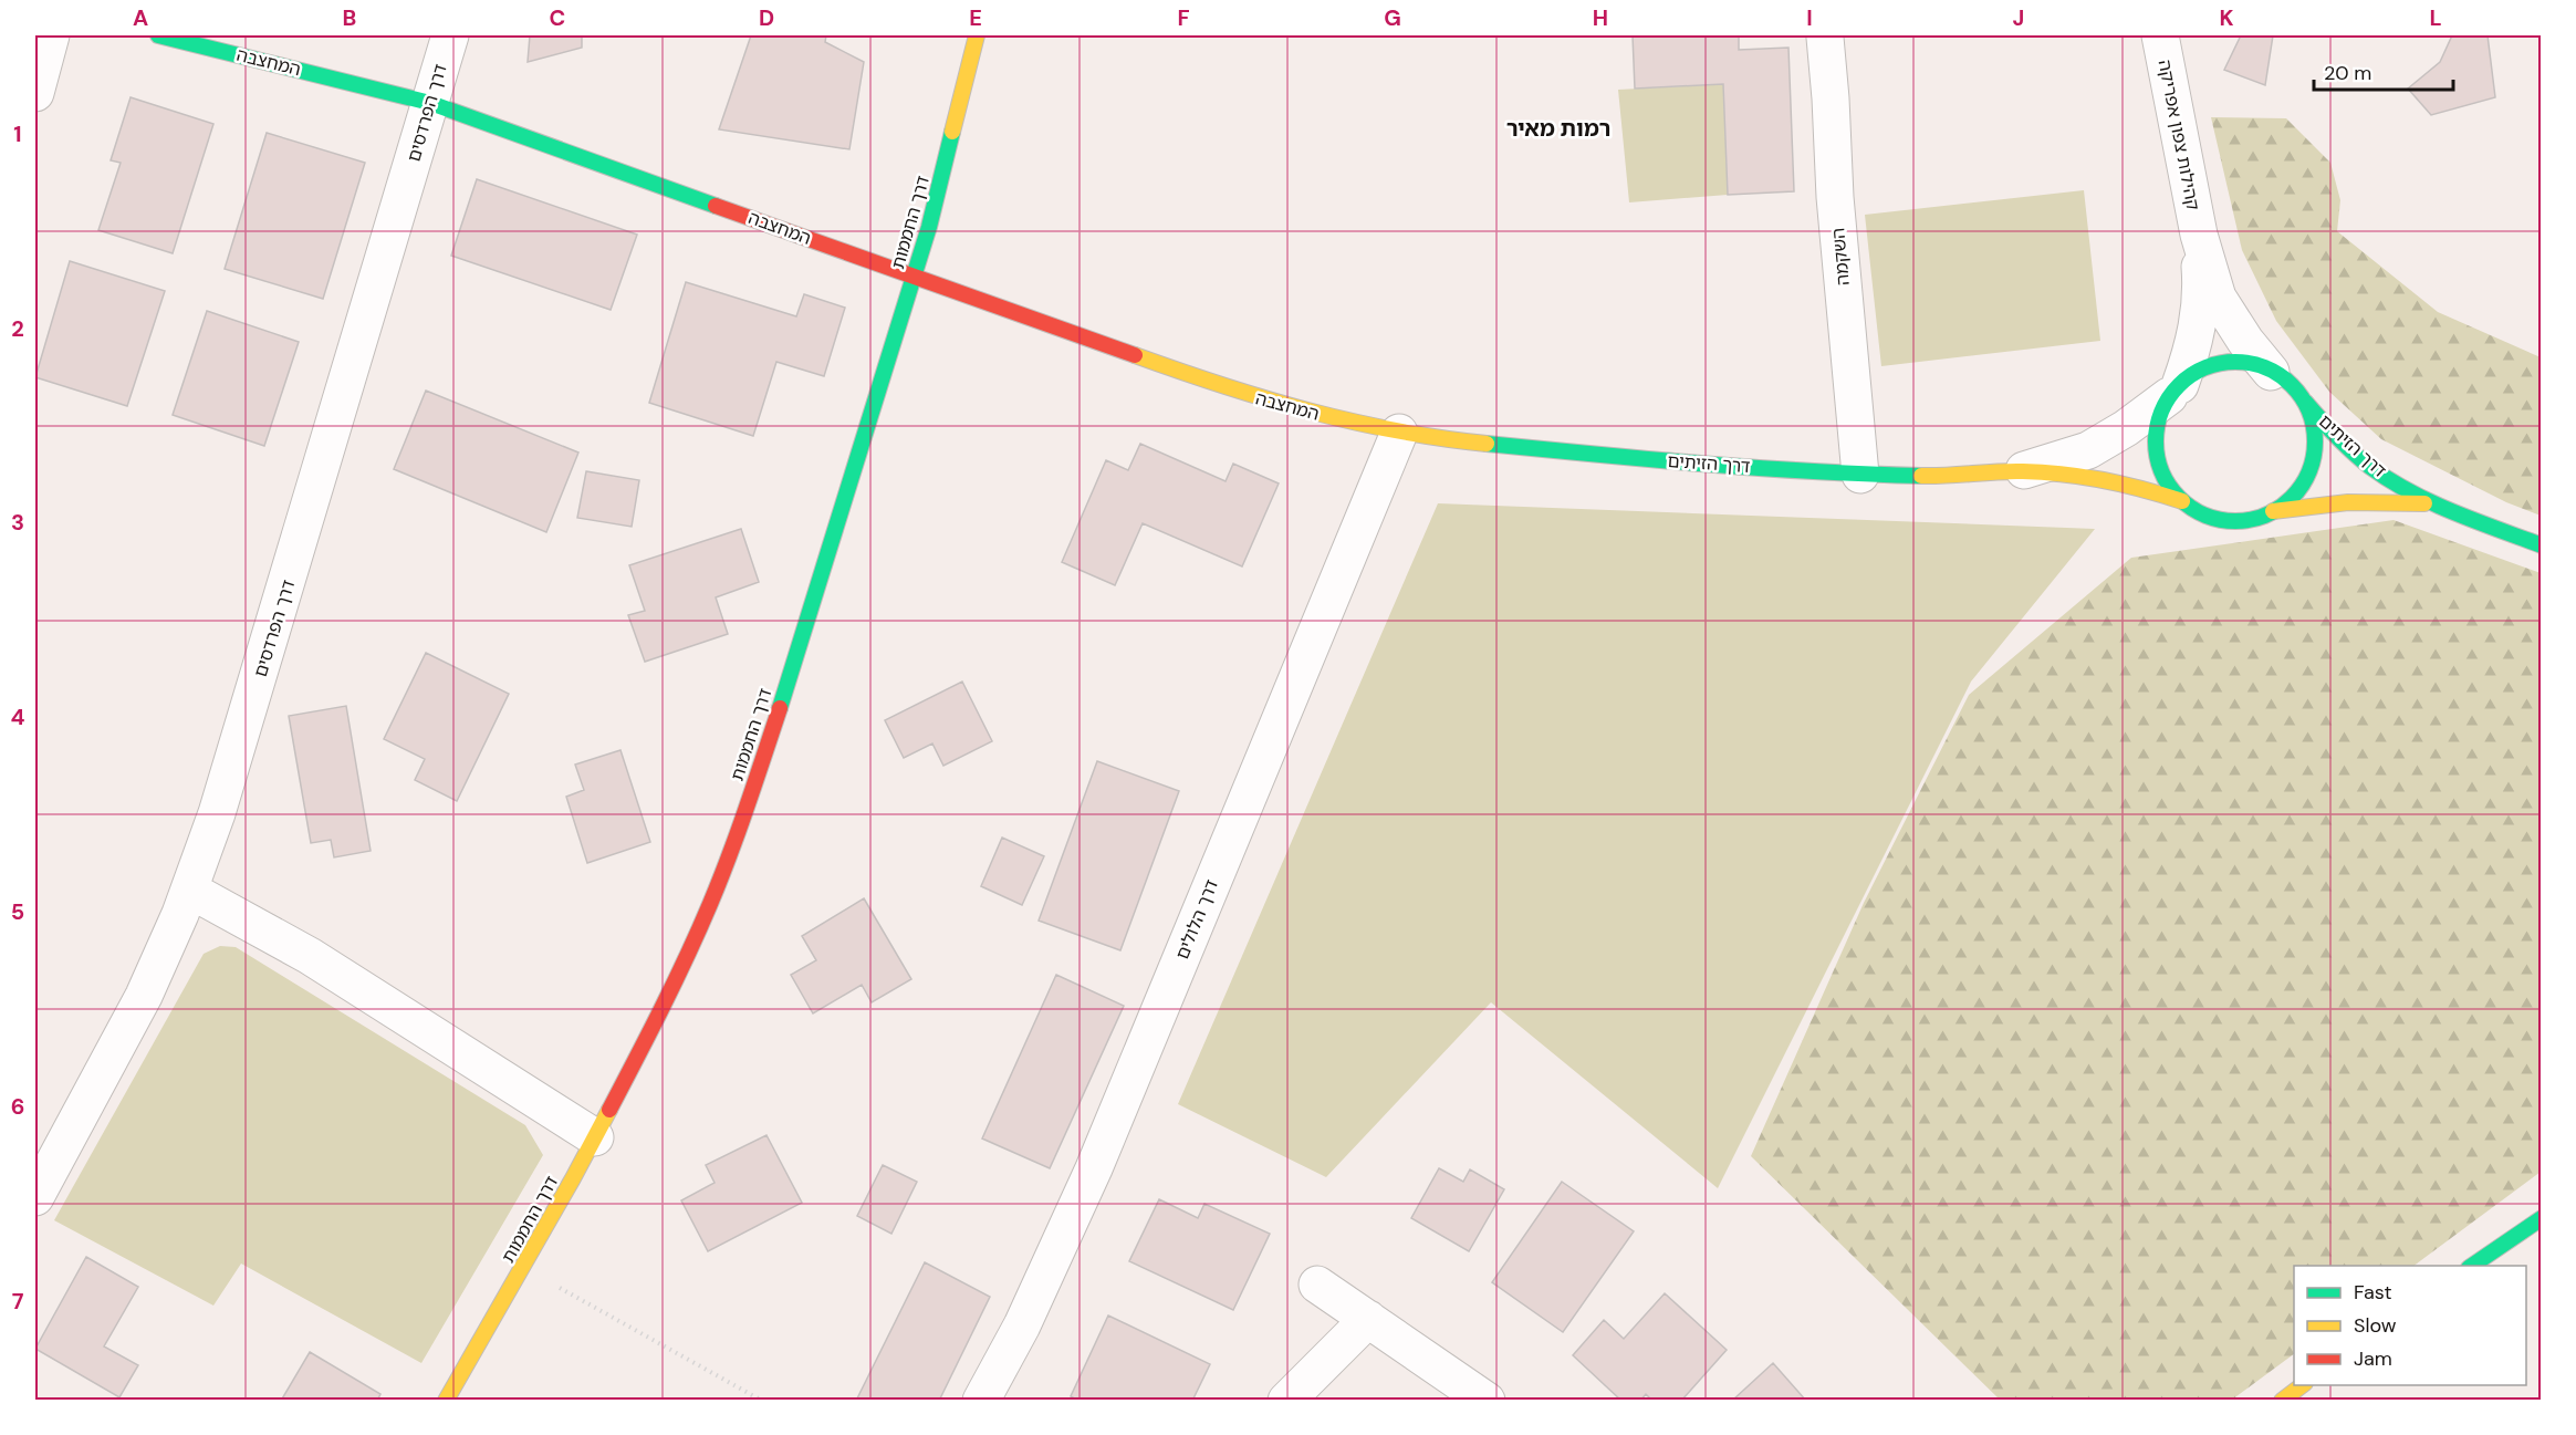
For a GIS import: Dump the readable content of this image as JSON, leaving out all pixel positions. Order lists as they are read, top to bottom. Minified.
{"streets":{"street":["המחצבה","דרך הפרדסים","קהילות צפון אפריקה","דרך החממות","השקמה","דרך הזיתים","דרך הלולים"]},"crossings":[["המחצבה","דרך הפרדסים"],["המחצבה","דרך החממות"],["המחצבה","דרך הזיתים"],["המחצבה","דרך הלולים"],["קהילות צפון אפריקה","דרך הזיתים"],["השקמה","דרך הזיתים"],["דרך הזיתים","דרך הלולים"]],"districts":["רמות מאיר"],"legend":["Fast","Slow","Jam"],"scale_bar":"20 m","grid":{"columns":["A","B","C","D","E","F","G","H","I","J","K","L"],"rows":["1","2","3","4","5","6","7"]}}
